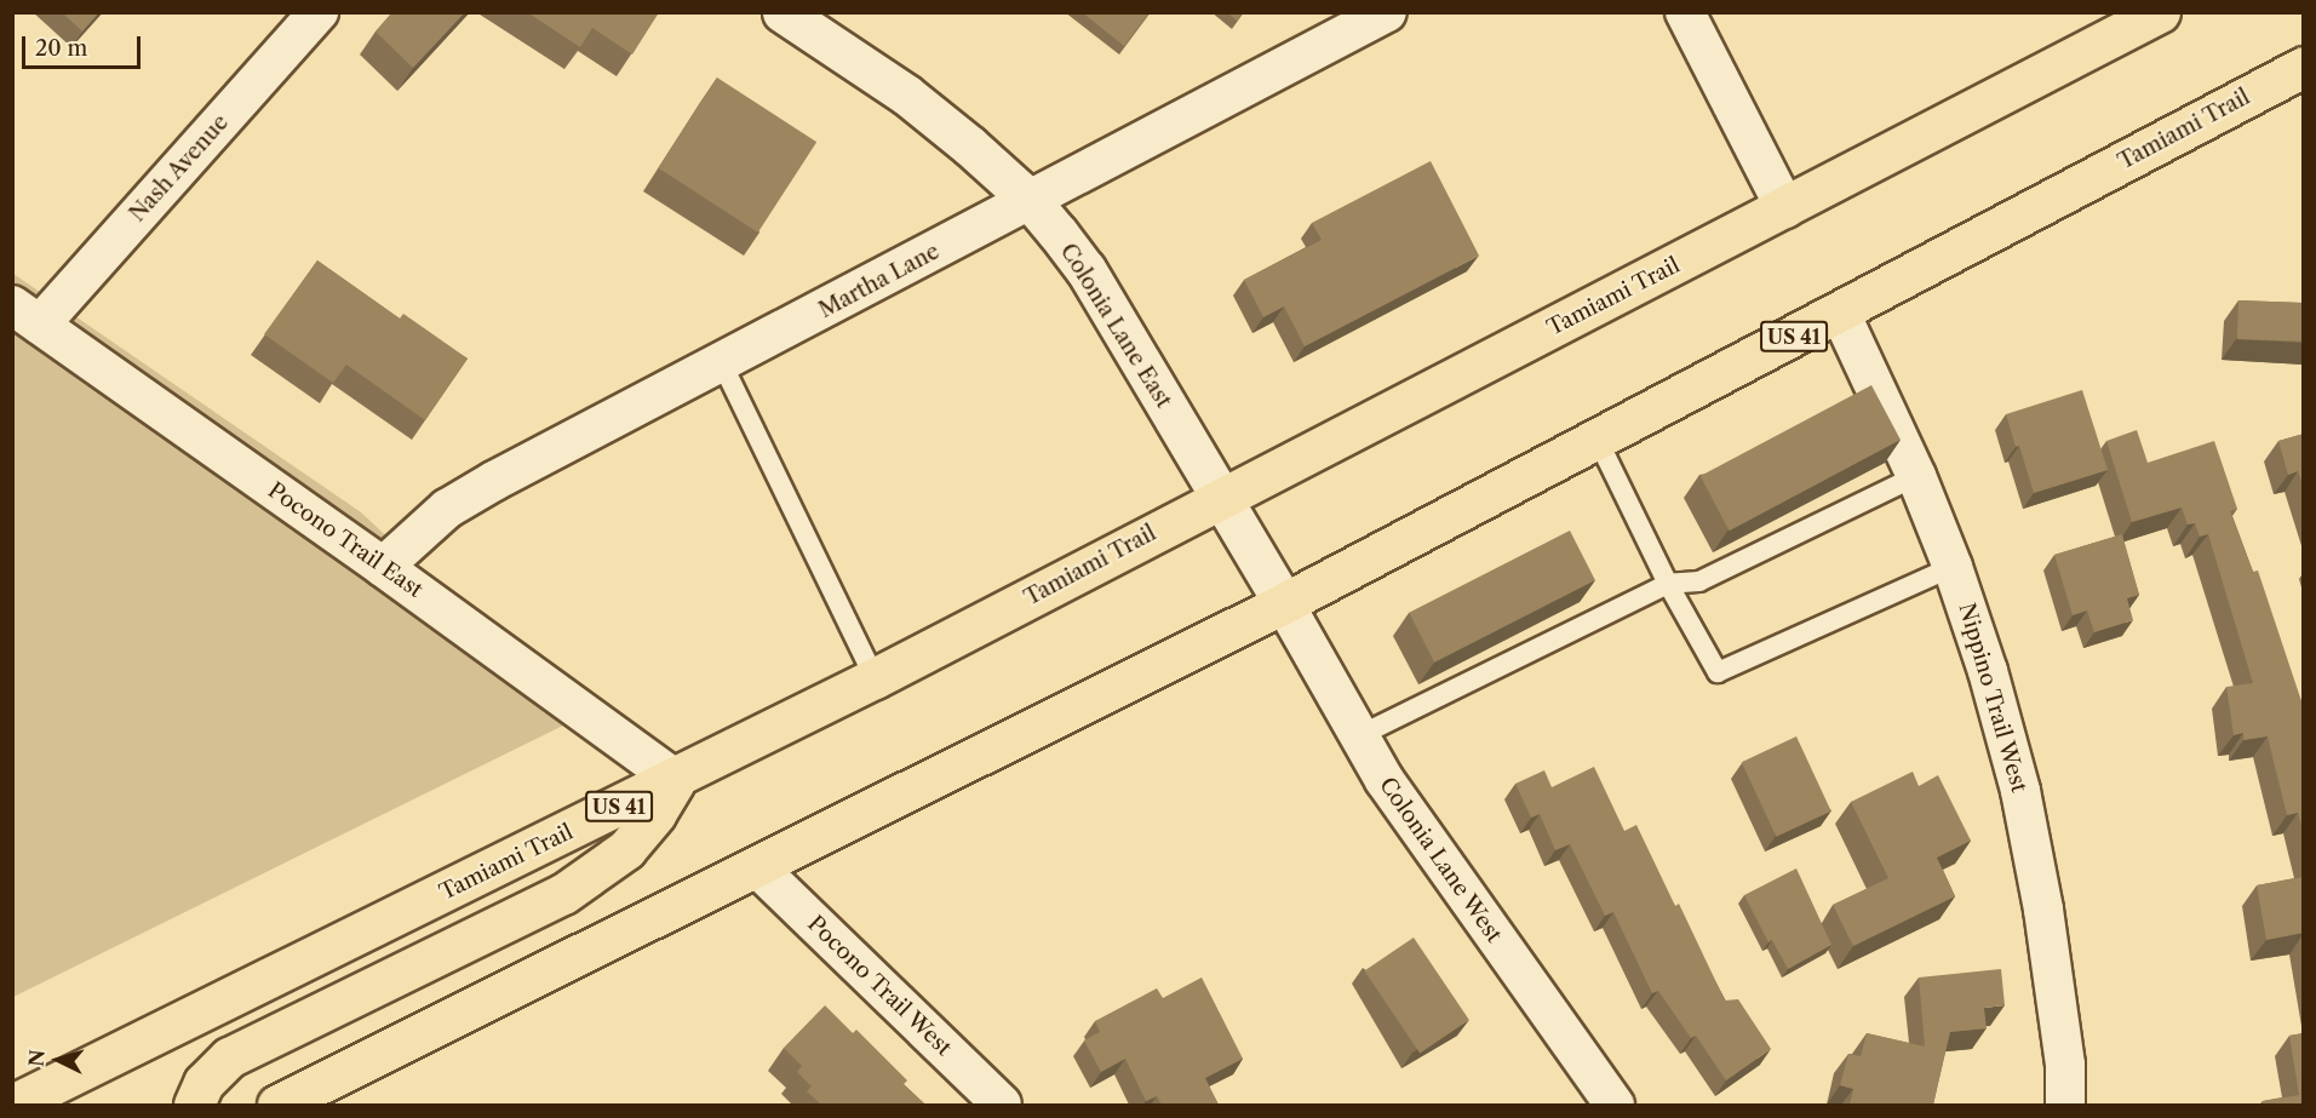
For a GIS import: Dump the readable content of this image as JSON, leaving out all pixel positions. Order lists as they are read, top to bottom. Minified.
{"streets":{"main road":["Tamiami Trail","US 41"],"street":["Nash Avenue","Martha Lane","Colonia Lane East","Pocono Trail East","Nippino Trail West","Colonia Lane West","Pocono Trail West"]},"crossings":[["Tamiami Trail","Colonia Lane East"],["Tamiami Trail","Pocono Trail East"],["Tamiami Trail","Nippino Trail West"],["Tamiami Trail","Colonia Lane West"],["Tamiami Trail","Pocono Trail West"],["Nash Avenue","Pocono Trail East"],["Martha Lane","Colonia Lane East"],["Martha Lane","Pocono Trail East"],["Colonia Lane East","Colonia Lane West"]],"scale_bar":"20 m","north":"left"}
